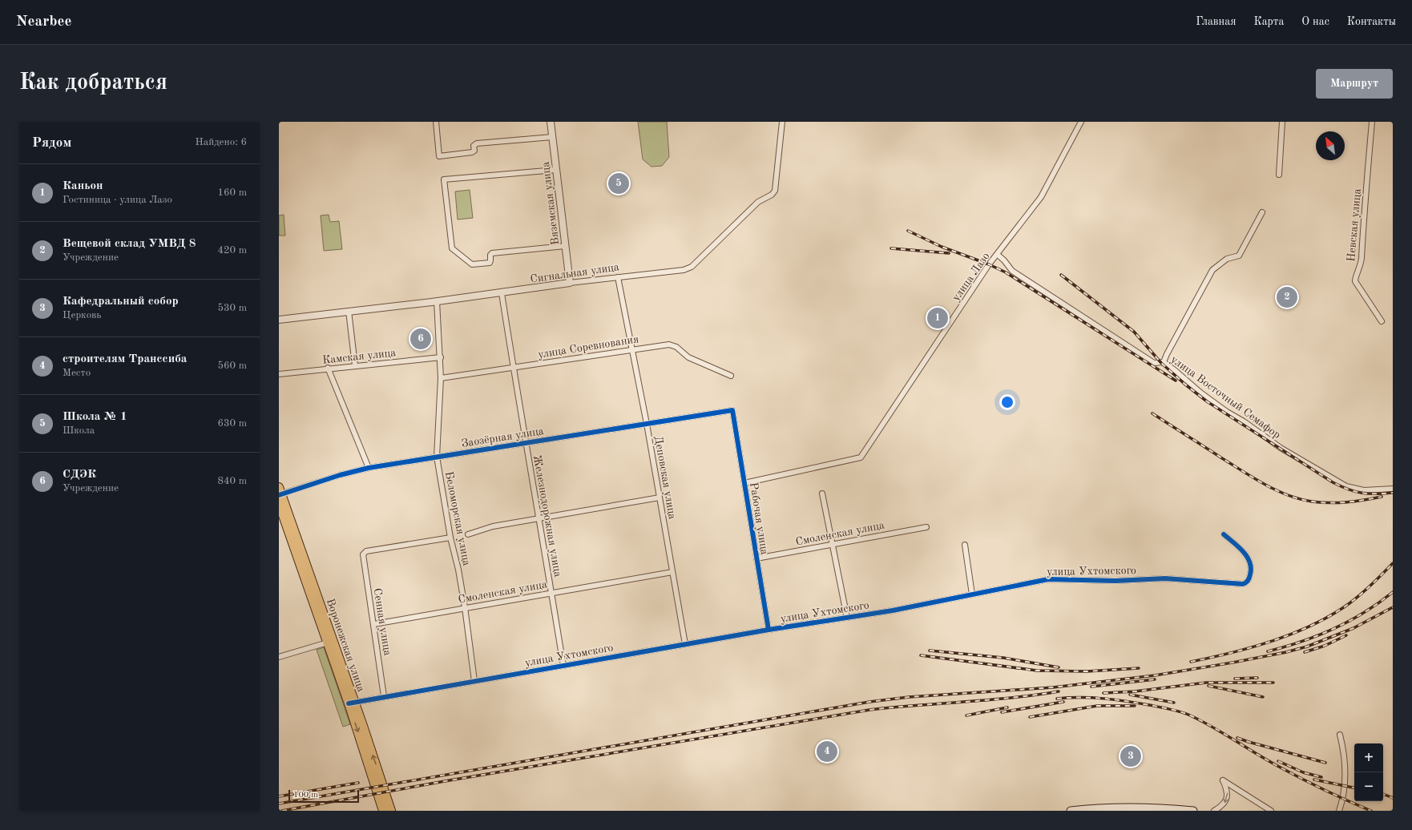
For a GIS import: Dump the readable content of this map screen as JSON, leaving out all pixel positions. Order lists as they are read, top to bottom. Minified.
{"streets":{"main road":["Воронежская улица"],"street":["Вяземская улица","Невская улица","Сигнальная улица","улица Лазо","улица Соревнования","Камская улица","улица Восточный Семафор","Заозёрная улица","Деповская улица","Железнодорожная улица","Беломорская улица","Рабочая улица","Смоленская улица","улица Ухтомского","Сенная улица"]},"crossings":[["Вяземская улица","Сигнальная улица"],["Сигнальная улица","Деповская улица"],["Сигнальная улица","Железнодорожная улица"],["Сигнальная улица","Беломорская улица"],["улица Лазо","улица Восточный Семафор"],["улица Лазо","Рабочая улица"],["улица Соревнования","Деповская улица"],["улица Соревнования","Железнодорожная улица"],["улица Соревнования","Беломорская улица"],["Камская улица","Беломорская улица"],["Заозёрная улица","Деповская улица"],["Заозёрная улица","Железнодорожная улица"],["Заозёрная улица","Беломорская улица"],["Заозёрная улица","Рабочая улица"],["Заозёрная улица","Воронежская улица"],["Деповская улица","Смоленская улица"],["Деповская улица","улица Ухтомского"],["Железнодорожная улица","Смоленская улица"],["Железнодорожная улица","улица Ухтомского"],["Беломорская улица","Смоленская улица"],["Беломорская улица","улица Ухтомского"],["Беломорская улица","Сенная улица"],["Рабочая улица","Смоленская улица"],["Рабочая улица","улица Ухтомского"],["Смоленская улица","Сенная улица"],["улица Ухтомского","Сенная улица"],["улица Ухтомского","Воронежская улица"]],"scale_bar":"100 m","north":"top left","page":{"header":"Nearbee","nav":["Главная","Карта","О нас","Контакты"],"buttons":"Маршрут","title":"Как добраться","heading":["Рядом","Найдено: 6"],"list":[{"mark":"1","name":"Каньон","note":"Гостиница · улица Лазо","value":"160 m"},{"mark":"2","name":"Вещевой склад УМВД 8","note":"Учреждение","value":"420 m"},{"mark":"3","name":"Кафедральный собор","note":"Церковь","value":"530 m"},{"mark":"4","name":"строителям Транссиба","note":"Место","value":"560 m"},{"mark":"5","name":"Школа № 1","note":"Школа","value":"630 m"},{"mark":"6","name":"СДЭК","note":"Учреждение","value":"840 m"}],"pins":["5","2","1","6","4","3"],"map_buttons":["+","−"],"scale":"100 m"}}
